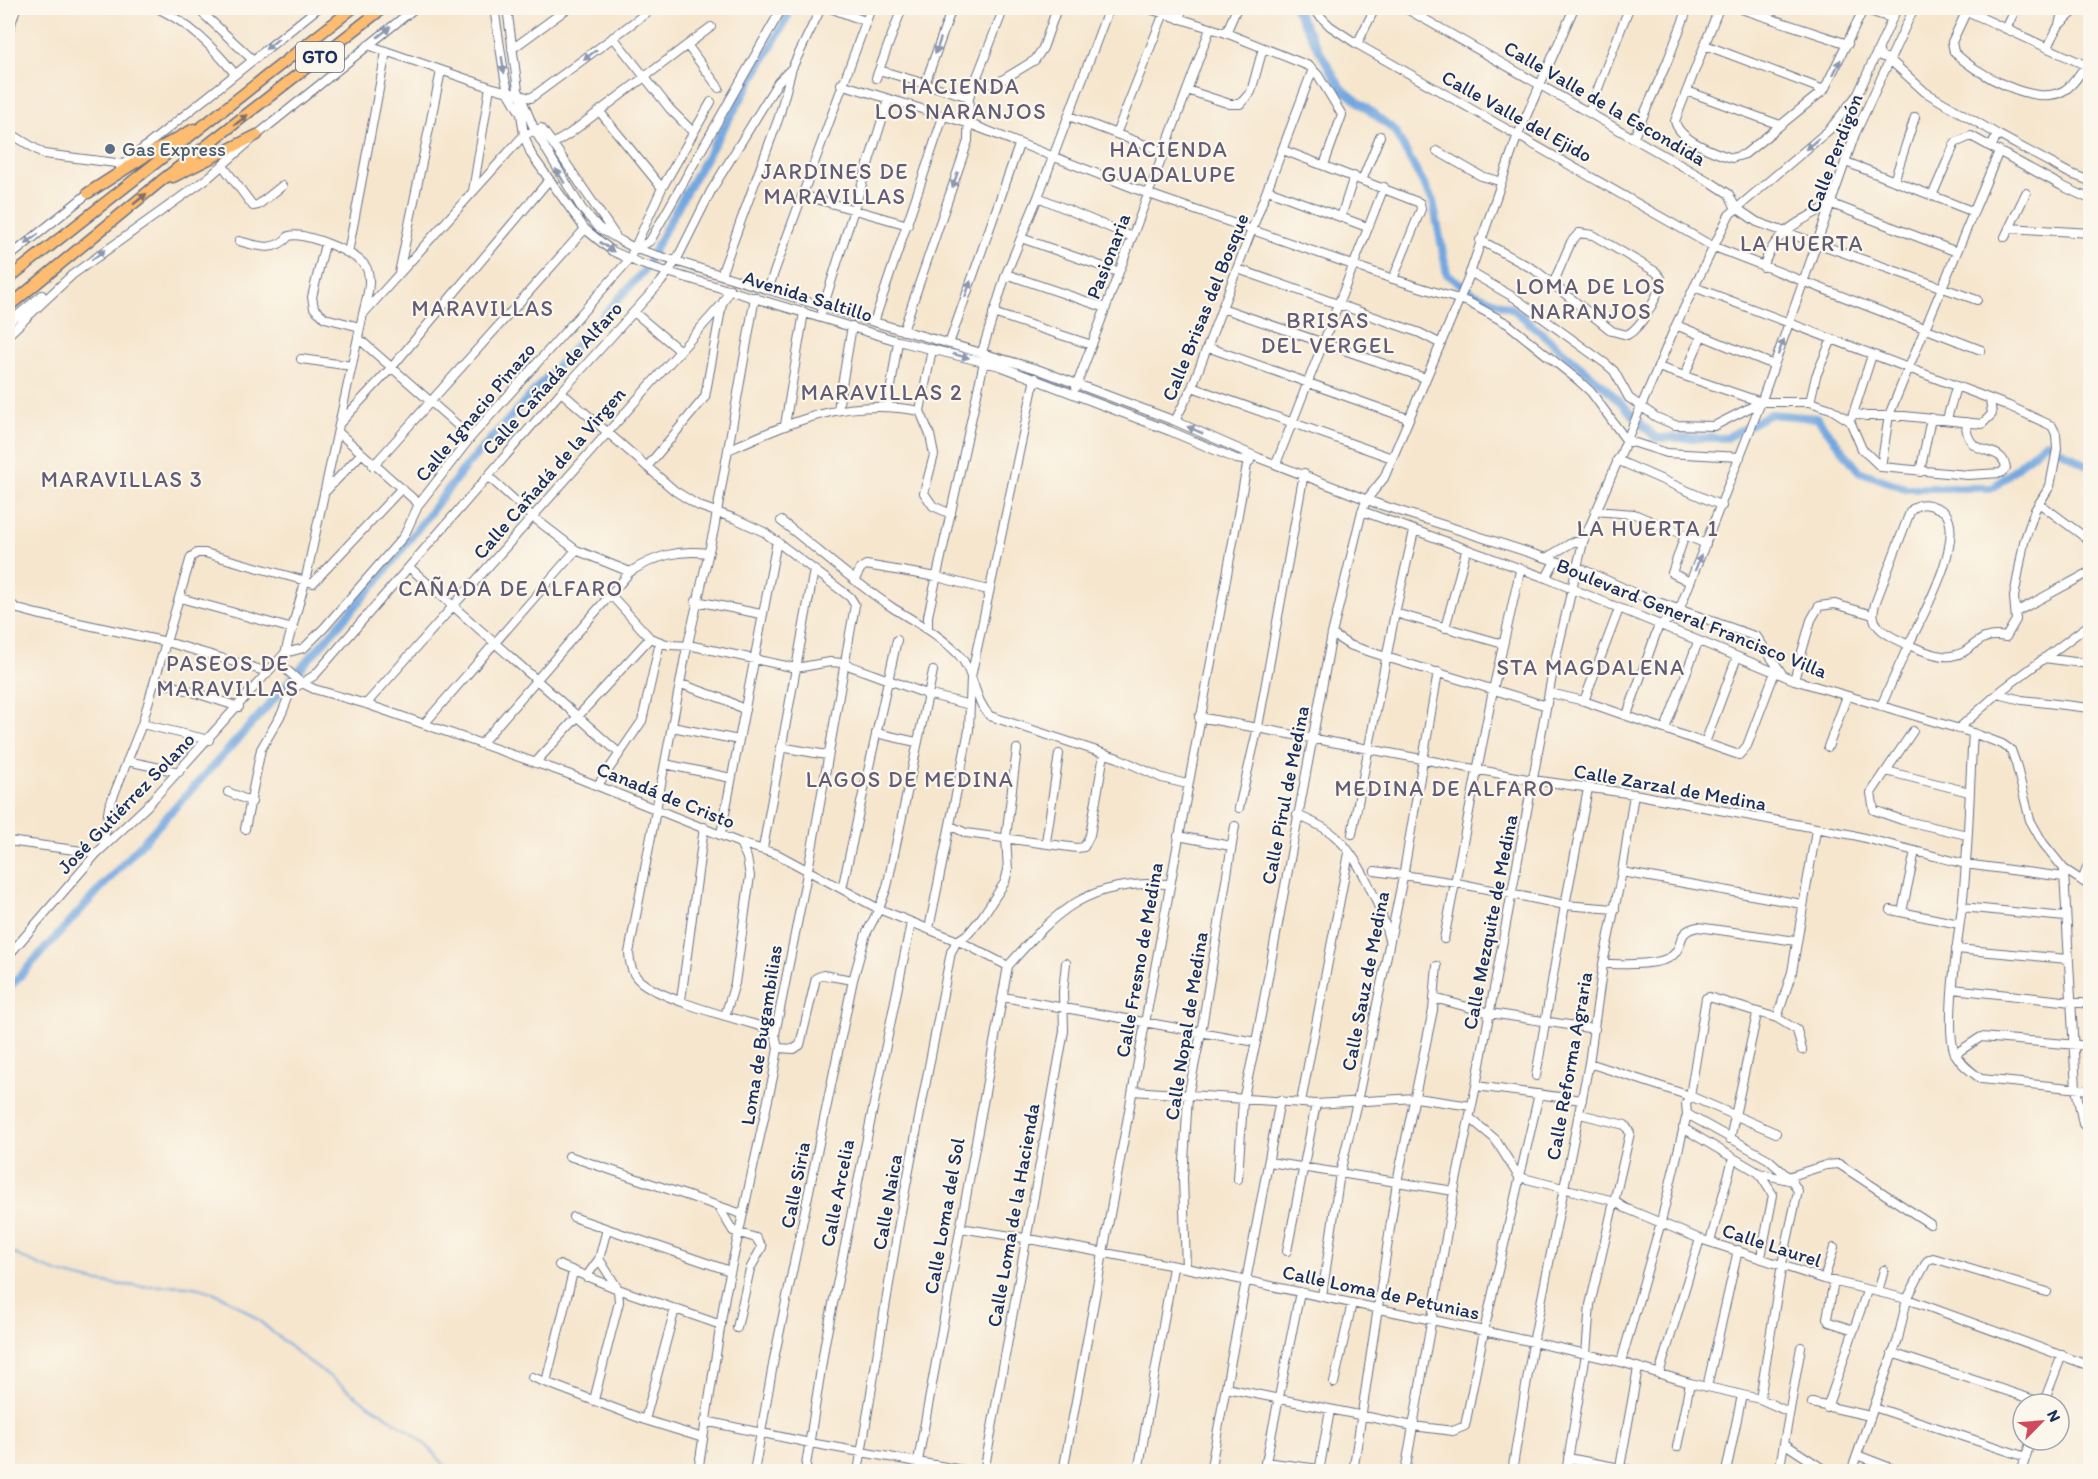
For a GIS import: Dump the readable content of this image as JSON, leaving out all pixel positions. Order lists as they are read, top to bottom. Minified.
{"streets":{"main road":["GTO"],"street":["Calle Valle de la Escondida","Calle Valle del Ejido","Calle Perdigón","Pasionaria","Avenida Saltillo","Calle Brisas del Bosque","Calle Cañadá de Alfaro","Calle Ignacio Pinazo","Calle Cañadá de la Virgen","Boulevard General Francisco Villa","Calle Zarzal de Medina","Canadá de Cristo","Calle Pirul de Medina","José Gutiérrez Solano","Calle Mezquite de Medina","Calle Fresno de Medina","Calle Sauz de Medina","Calle Nopal de Medina","Loma de Bugambilias","Calle Reforma Agraria","Calle Siria","Calle Arcelia","Calle Naica","Calle Loma de la Hacienda","Calle Loma del Sol","Calle Laurel","Calle Loma de Petunias"]},"crossings":[["Calle Valle de la Escondida","Calle Perdigón"],["Calle Valle de la Escondida","Calle Pirul de Medina"],["Calle Valle de la Escondida","Calle Mezquite de Medina"],["Calle Valle del Ejido","Calle Perdigón"],["Calle Valle del Ejido","Calle Pirul de Medina"],["Calle Valle del Ejido","Calle Mezquite de Medina"],["Calle Perdigón","Avenida Saltillo"],["Pasionaria","Avenida Saltillo"],["Avenida Saltillo","Calle Brisas del Bosque"],["Avenida Saltillo","Calle Cañadá de Alfaro"],["Avenida Saltillo","Calle Ignacio Pinazo"],["Avenida Saltillo","Calle Cañadá de la Virgen"],["Avenida Saltillo","Calle Pirul de Medina"],["Avenida Saltillo","Calle Mezquite de Medina"],["Avenida Saltillo","Calle Fresno de Medina"],["Calle Cañadá de Alfaro","Canadá de Cristo"],["Calle Ignacio Pinazo","José Gutiérrez Solano"],["Calle Cañadá de la Virgen","Canadá de Cristo"],["Boulevard General Francisco Villa","Calle Zarzal de Medina"],["Boulevard General Francisco Villa","Calle Pirul de Medina"],["Boulevard General Francisco Villa","Calle Mezquite de Medina"],["Calle Zarzal de Medina","Calle Pirul de Medina"],["Calle Zarzal de Medina","Calle Mezquite de Medina"],["Calle Zarzal de Medina","Calle Fresno de Medina"],["Calle Zarzal de Medina","Calle Sauz de Medina"],["Calle Zarzal de Medina","Calle Reforma Agraria"],["Canadá de Cristo","Loma de Bugambilias"],["Canadá de Cristo","Calle Siria"],["Canadá de Cristo","Calle Arcelia"],["Canadá de Cristo","Calle Naica"],["Canadá de Cristo","Calle Loma del Sol"],["Calle Mezquite de Medina","Calle Loma de Petunias"],["Calle Fresno de Medina","Calle Loma de Petunias"],["Calle Sauz de Medina","Calle Loma de Petunias"],["Calle Nopal de Medina","Calle Loma de Petunias"],["Calle Reforma Agraria","Calle Laurel"],["Calle Reforma Agraria","Calle Loma de Petunias"],["Calle Loma de la Hacienda","Calle Loma de Petunias"],["Calle Loma del Sol","Calle Loma de Petunias"]],"districts":["HACIENDA LOS NARANJOS","HACIENDA GUADALUPE","JARDINES DE MARAVILLAS","LA HUERTA","LOMA DE LOS NARANJOS","MARAVILLAS","BRISAS DEL VERGEL","MARAVILLAS 2","MARAVILLAS 3","LA HUERTA 1","CAÑADA DE ALFARO","PASEOS DE MARAVILLAS","STA MAGDALENA","LAGOS DE MEDINA","MEDINA DE ALFARO"],"places":["Gas Express"],"north":"top right"}
